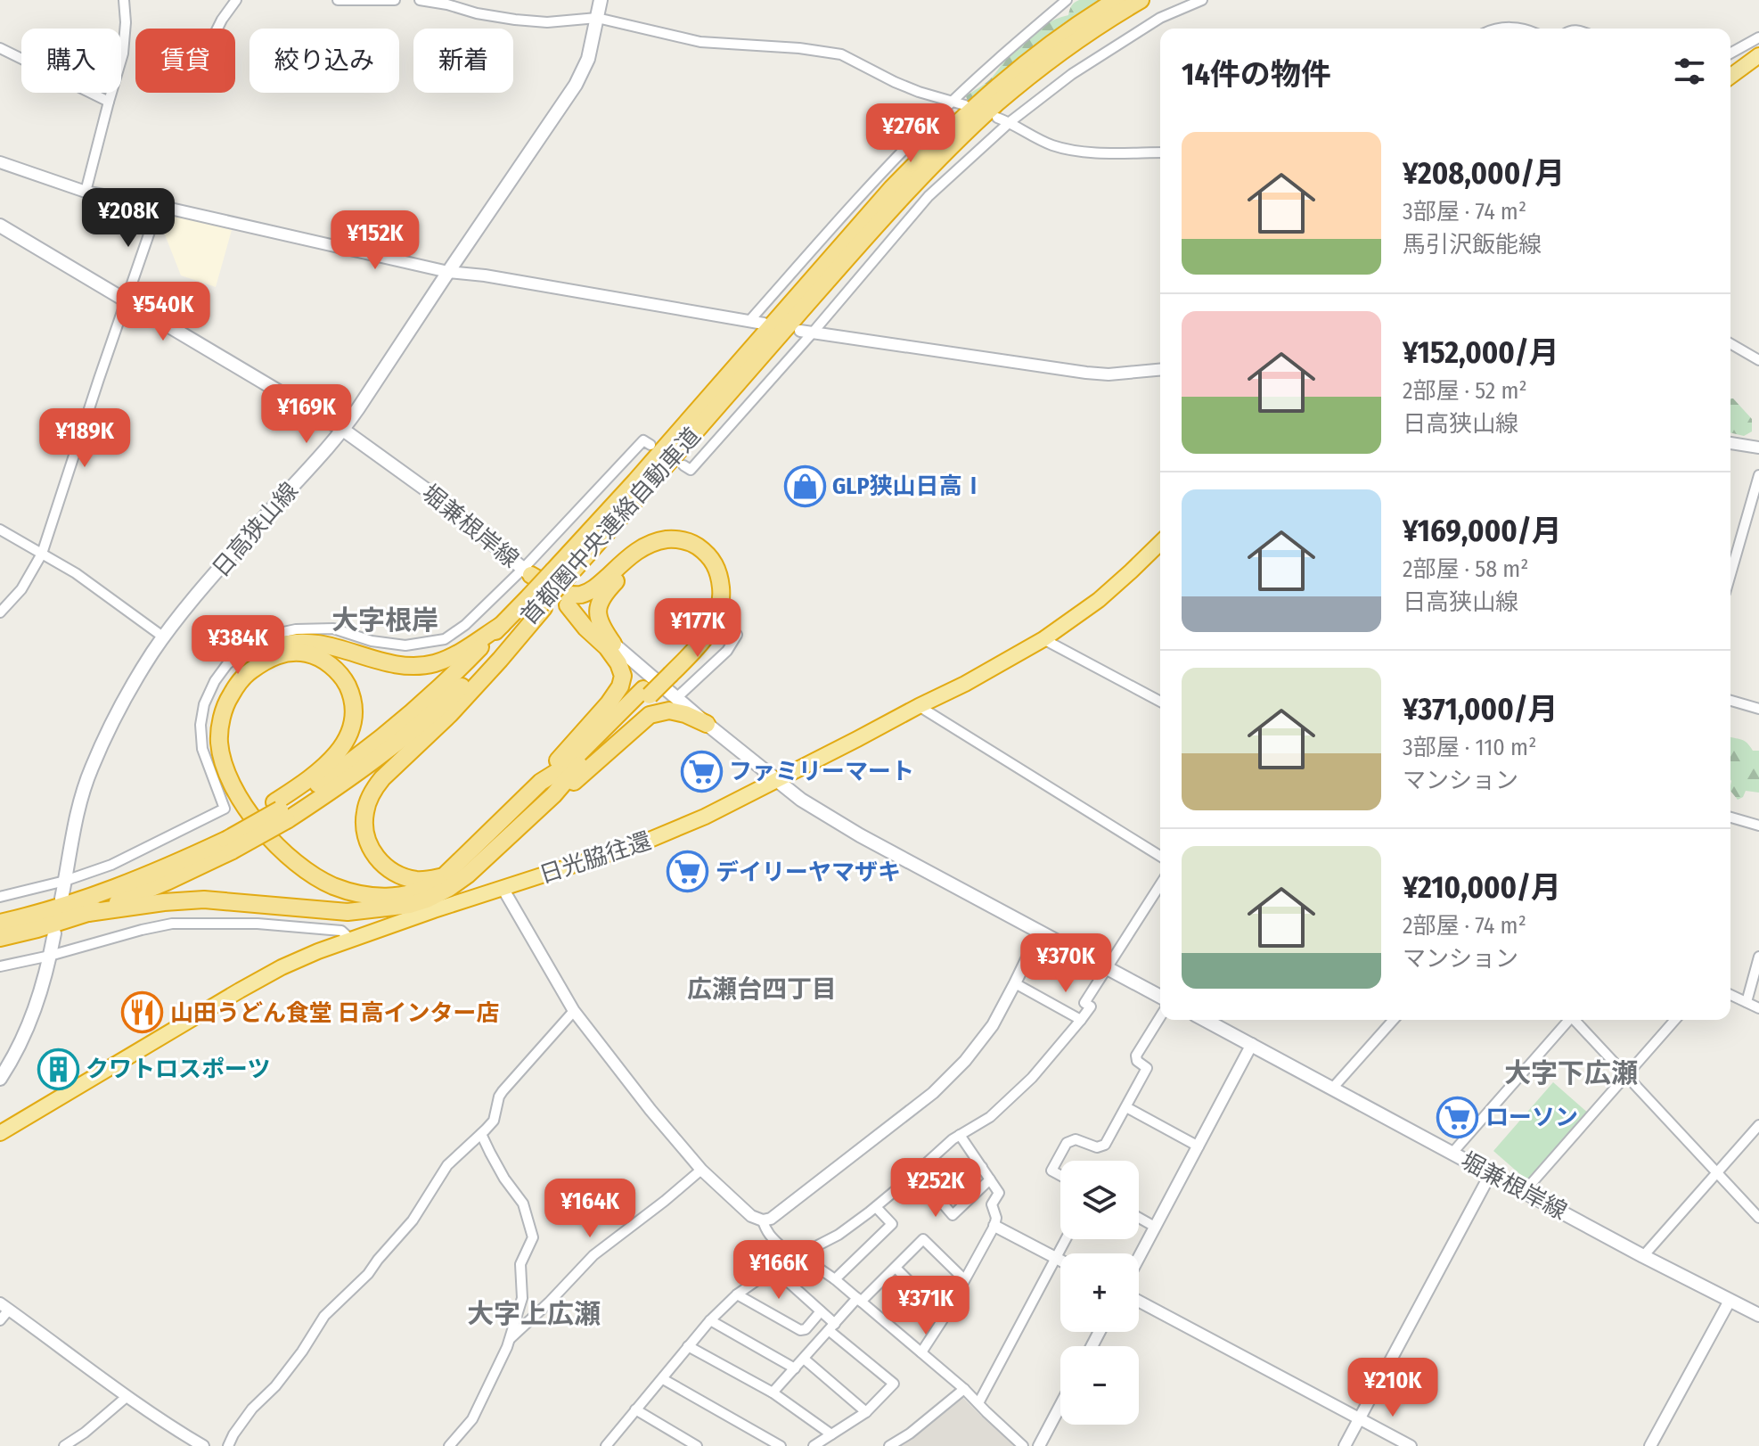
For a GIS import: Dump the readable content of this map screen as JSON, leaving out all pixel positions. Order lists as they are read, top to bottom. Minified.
{"streets":{"highway":["首都圏中央連絡自動車道","日光脇往還"],"main road":["堀兼根岸線","日高狭山線"]},"crossings":[["堀兼根岸線","日高狭山線"],["堀兼根岸線","日光脇往還"]],"districts":["大字根岸","広瀬台四丁目","大字下広瀬","大字上広瀬"],"places":{"shop":["GLP狭山日高Ⅰ"],"supermarket":["ファミリーマート","デイリーヤマザキ","ローソン"],"restaurant":["山田うどん食堂 日高インター店"],"building":["クワトロスポーツ"]},"page":{"chip":["購入","賃貸","絞り込み","新着"],"heading":"14件の物件","price":["¥276K","¥208K","¥152K","¥540K","¥169K","¥189K","¥177K","¥384K","¥370K","¥252K","¥164K","¥166K","¥371K","¥210K"],"list":[{"name":"¥208,000/月","note":"3部屋 · 74 m² · 馬引沢飯能線"},{"name":"¥152,000/月","note":"2部屋 · 52 m² · 日高狭山線"},{"name":"¥169,000/月","note":"2部屋 · 58 m² · 日高狭山線"},{"name":"¥371,000/月","note":"3部屋 · 110 m² · マンション"},{"name":"¥210,000/月","note":"2部屋 · 74 m² · マンション"}],"map_buttons":["+","−"]}}
